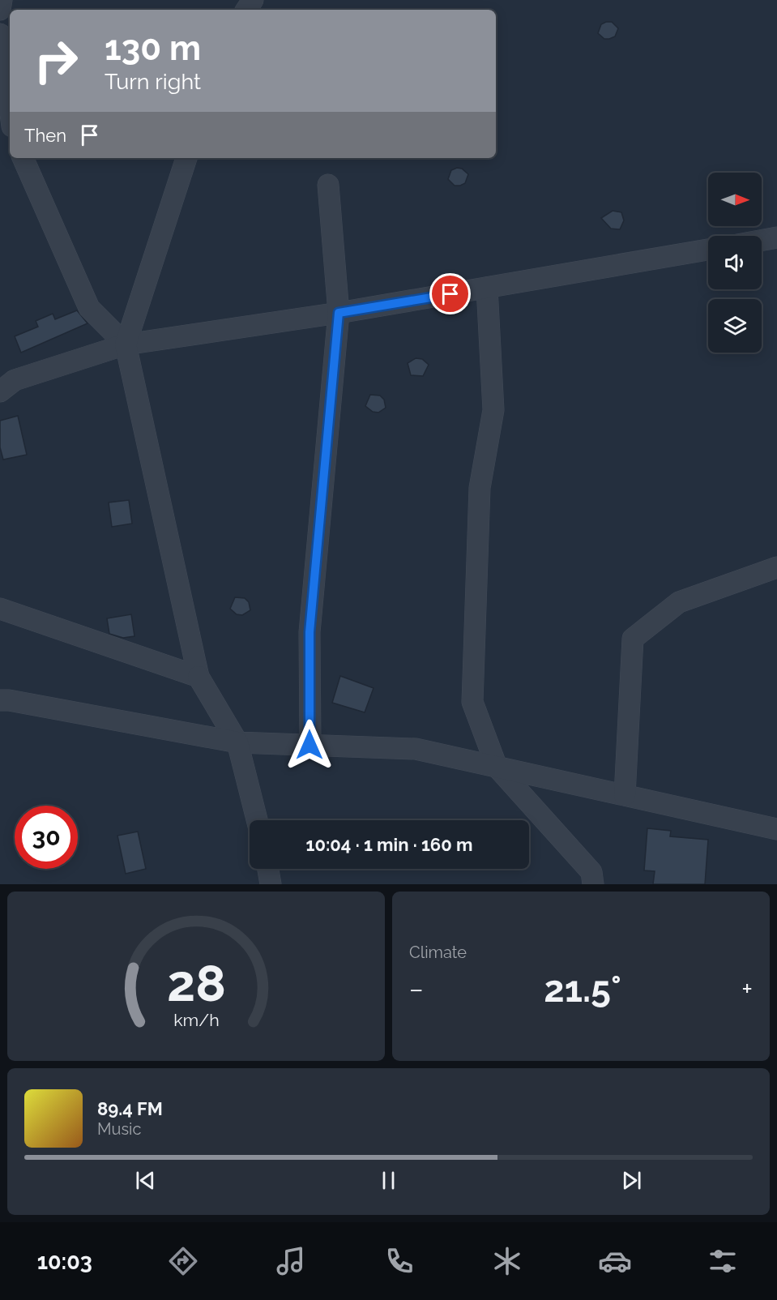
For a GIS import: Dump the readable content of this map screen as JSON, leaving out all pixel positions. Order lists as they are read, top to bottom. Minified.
{"north":"right","page":{"turn":["130 m","Turn right"],"then":"Then","limit":"30","trip":"10:04 · 1 min · 160 m","tile":"Climate","heat":["−","21.5°","+"],"song":["89.4 FM","Music"],"tabs":"10:03","gauge":["28","km/h"]}}
